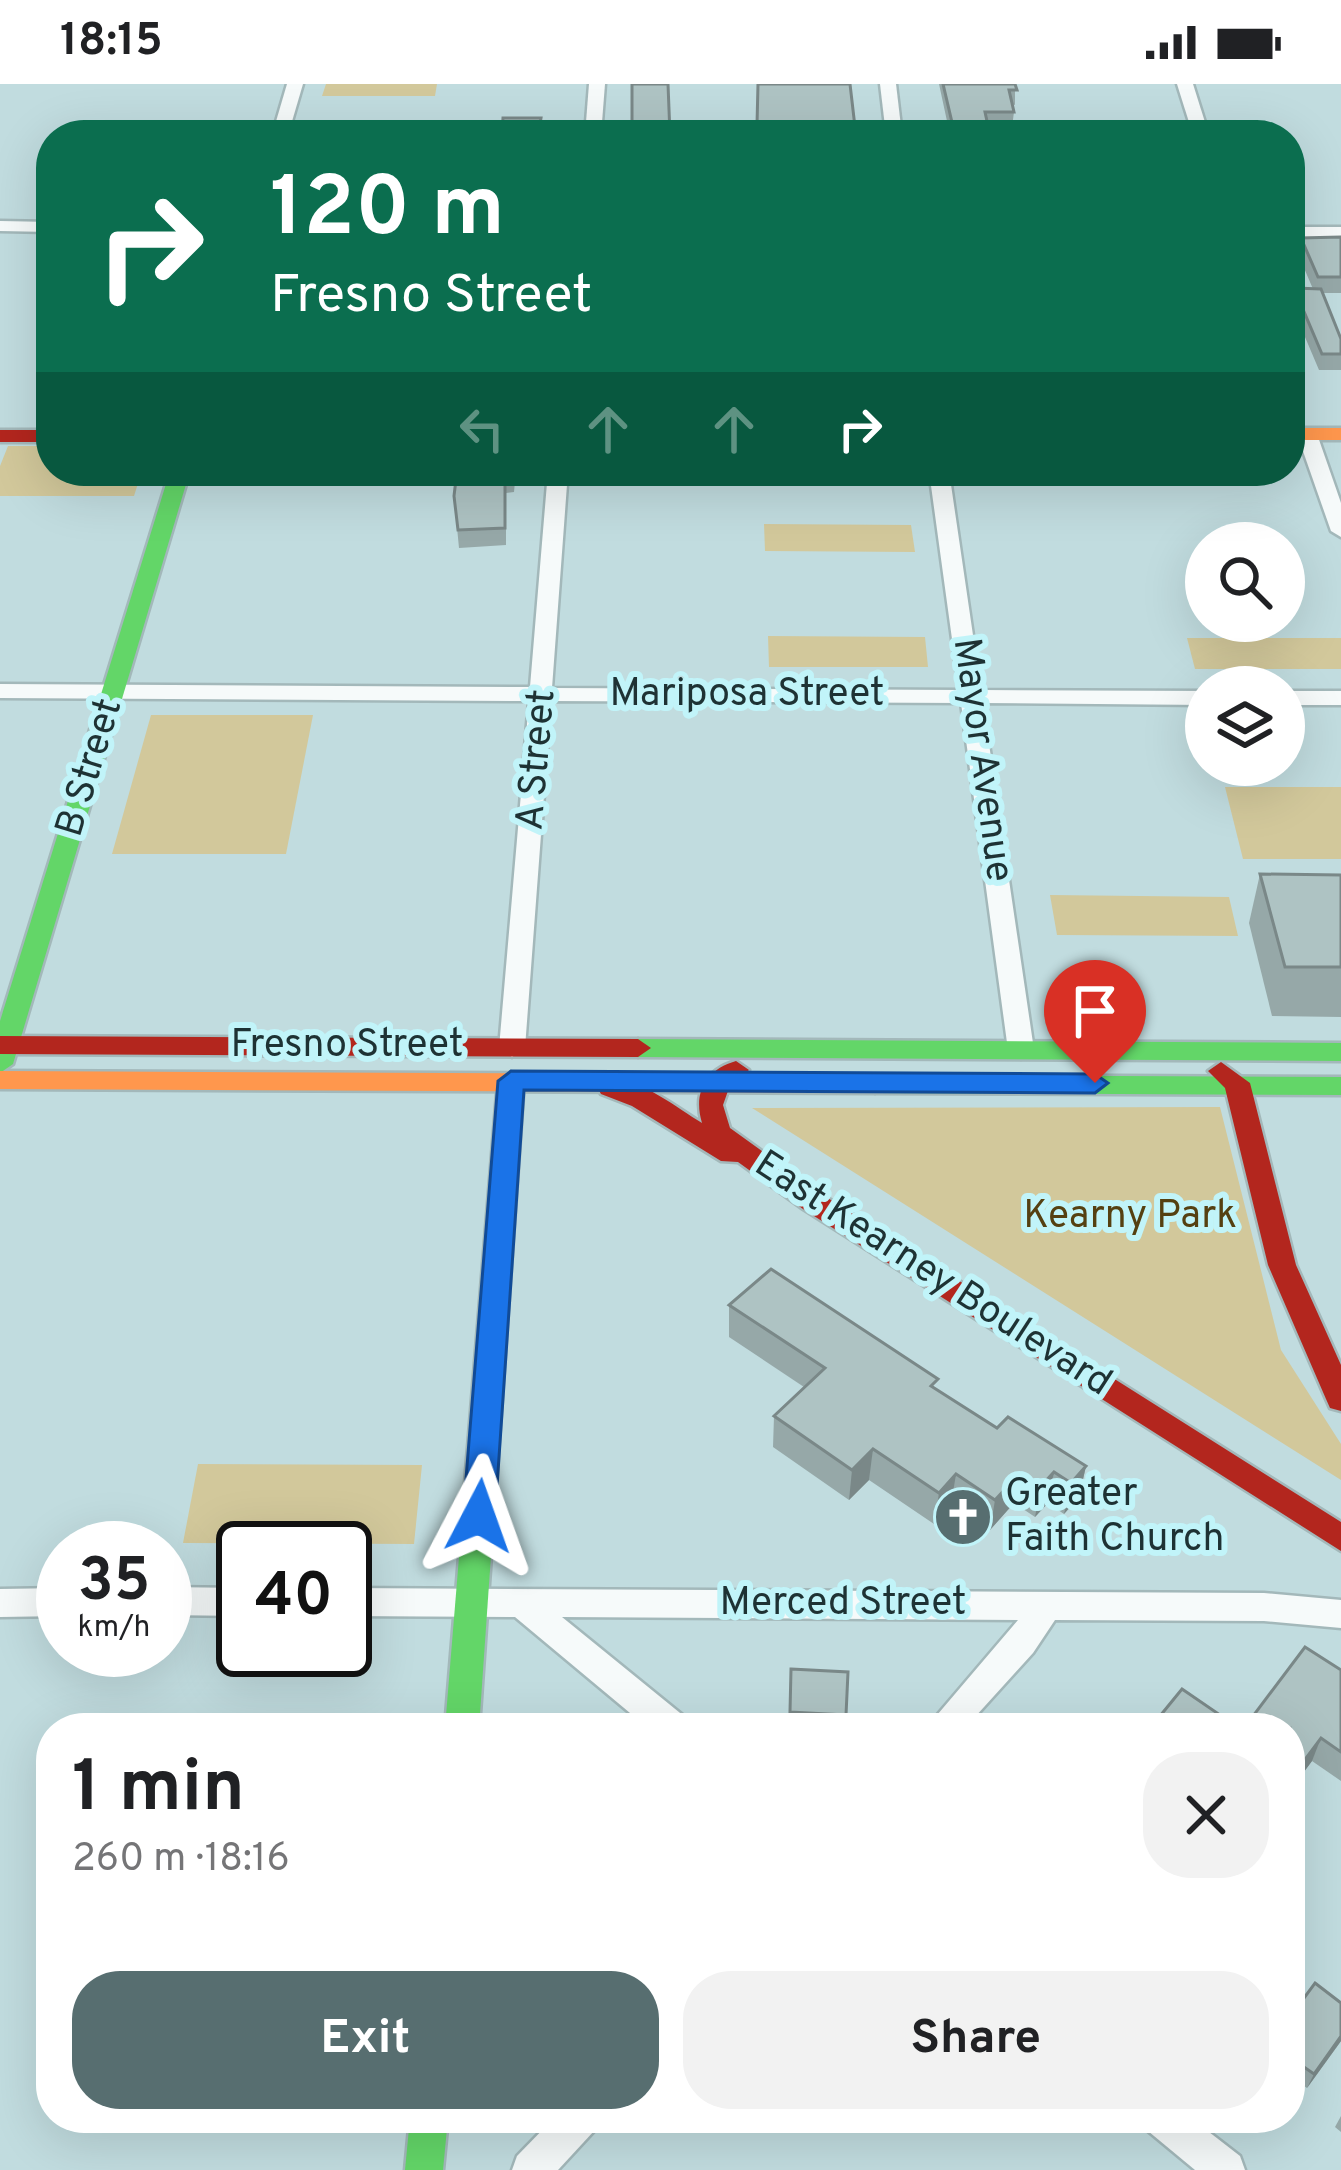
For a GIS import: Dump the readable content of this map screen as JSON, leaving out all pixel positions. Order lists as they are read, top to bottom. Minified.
{"streets":{"main road":["B Street","Fresno Street","East Kearney Boulevard"],"street":["Mariposa Street","A Street","Mayor Avenue","Merced Street"]},"crossings":[["Mariposa Street","A Street"],["Mariposa Street","Mayor Avenue"],["Mariposa Street","B Street"],["A Street","Fresno Street"],["Mayor Avenue","Fresno Street"],["B Street","Fresno Street"],["Fresno Street","East Kearney Boulevard"]],"parks":["Kearny Park"],"places":{"church":["Greater Faith Church"]},"page":{"status":"18:15","turn":["120 m","Fresno Street"],"speed":"35 km/h","limit":"40","heading":["1 min","260 m · 18:16"],"buttons":["Exit","Share"]}}
